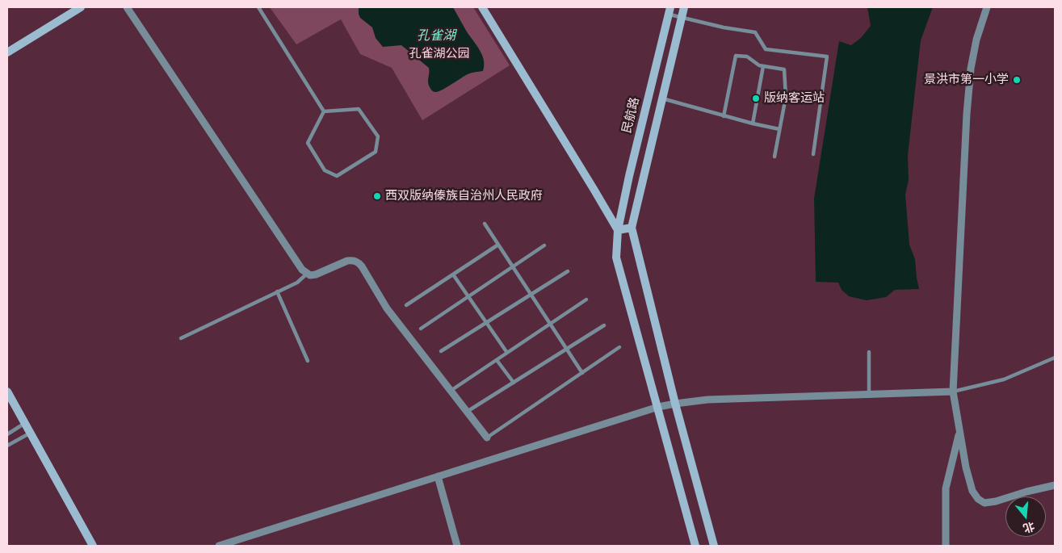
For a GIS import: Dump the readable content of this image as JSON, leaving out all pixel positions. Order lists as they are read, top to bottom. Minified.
{"streets":{"main road":["民航路"]},"water":["孔雀湖"],"parks":["孔雀湖公园"],"places":["景洪市第一小学","版纳客运站","西双版纳傣族自治州人民政府"],"north":"bottom"}
